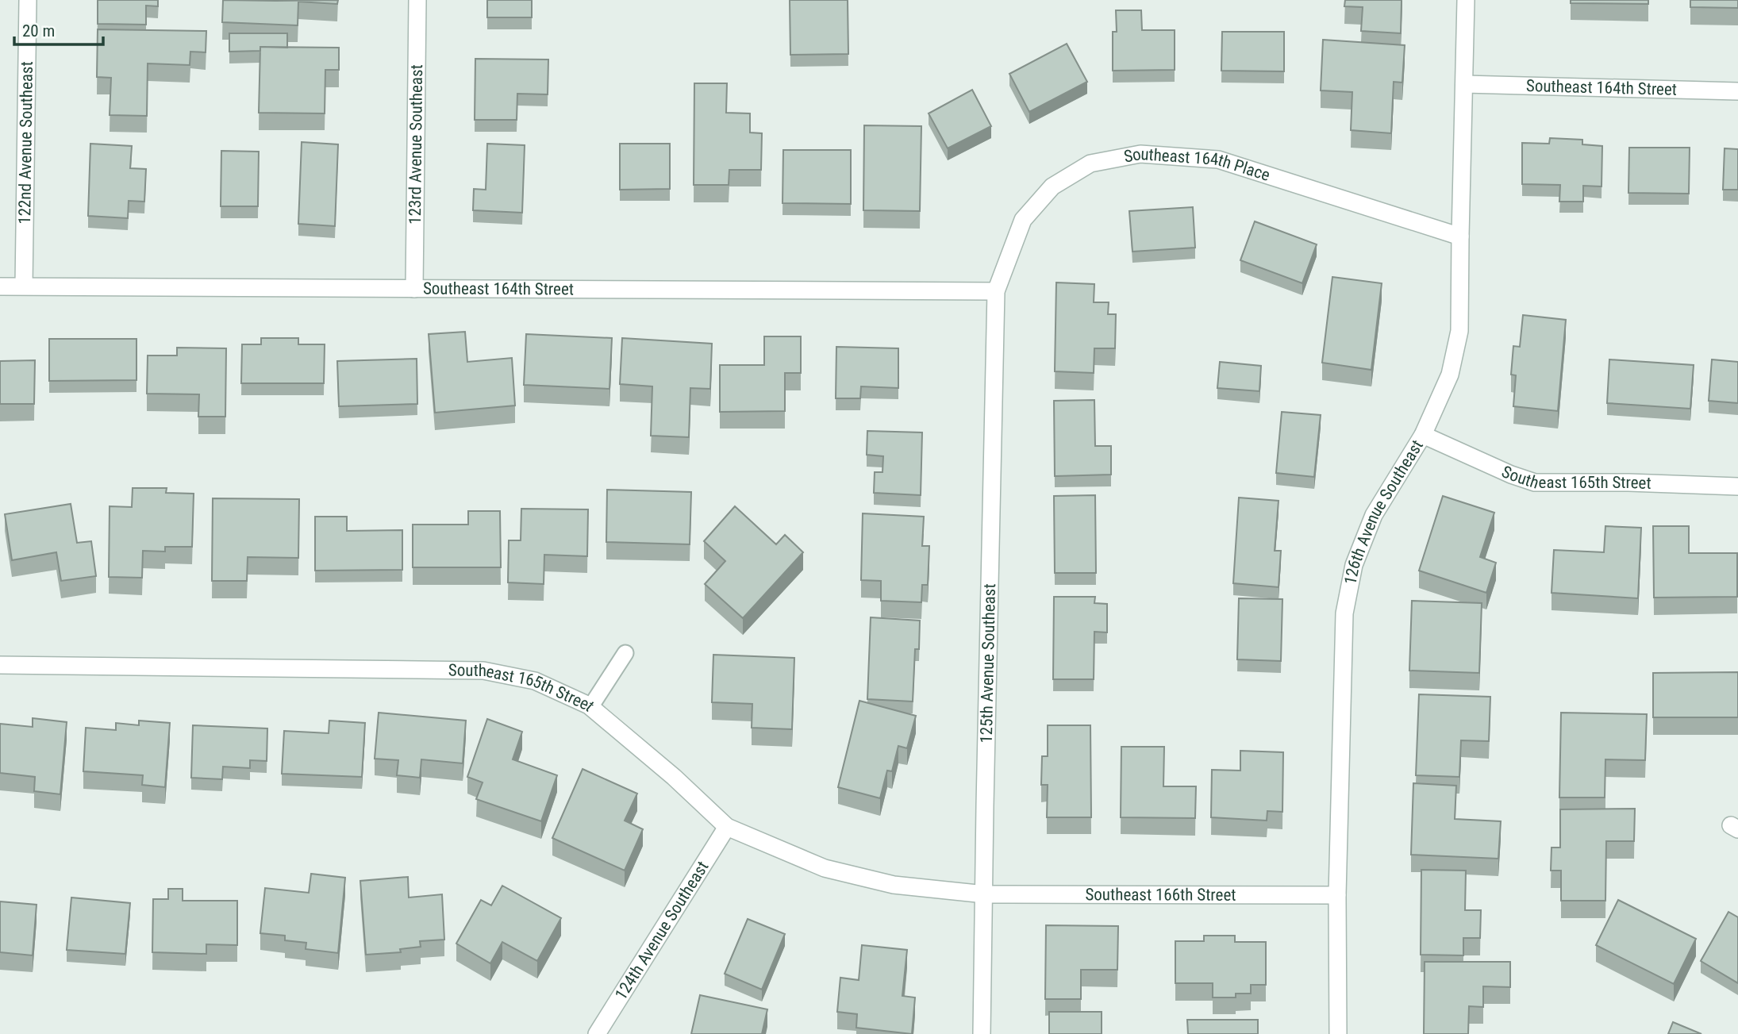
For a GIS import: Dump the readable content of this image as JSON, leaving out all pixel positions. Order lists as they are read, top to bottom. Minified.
{"streets":{"street":["Southeast 164th Street","122nd Avenue Southeast","123rd Avenue Southeast","Southeast 164th Place","Southeast 165th Street","126th Avenue Southeast","125th Avenue Southeast","Southeast 166th Street","124th Avenue Southeast"]},"crossings":[["Southeast 164th Street","122nd Avenue Southeast"],["Southeast 164th Street","123rd Avenue Southeast"],["Southeast 164th Street","Southeast 164th Place"],["Southeast 164th Street","126th Avenue Southeast"],["Southeast 164th Street","125th Avenue Southeast"],["Southeast 164th Place","126th Avenue Southeast"],["Southeast 164th Place","125th Avenue Southeast"],["Southeast 165th Street","126th Avenue Southeast"],["Southeast 165th Street","125th Avenue Southeast"],["Southeast 165th Street","Southeast 166th Street"],["Southeast 165th Street","124th Avenue Southeast"],["126th Avenue Southeast","Southeast 166th Street"],["125th Avenue Southeast","Southeast 166th Street"]],"scale_bar":"20 m"}
